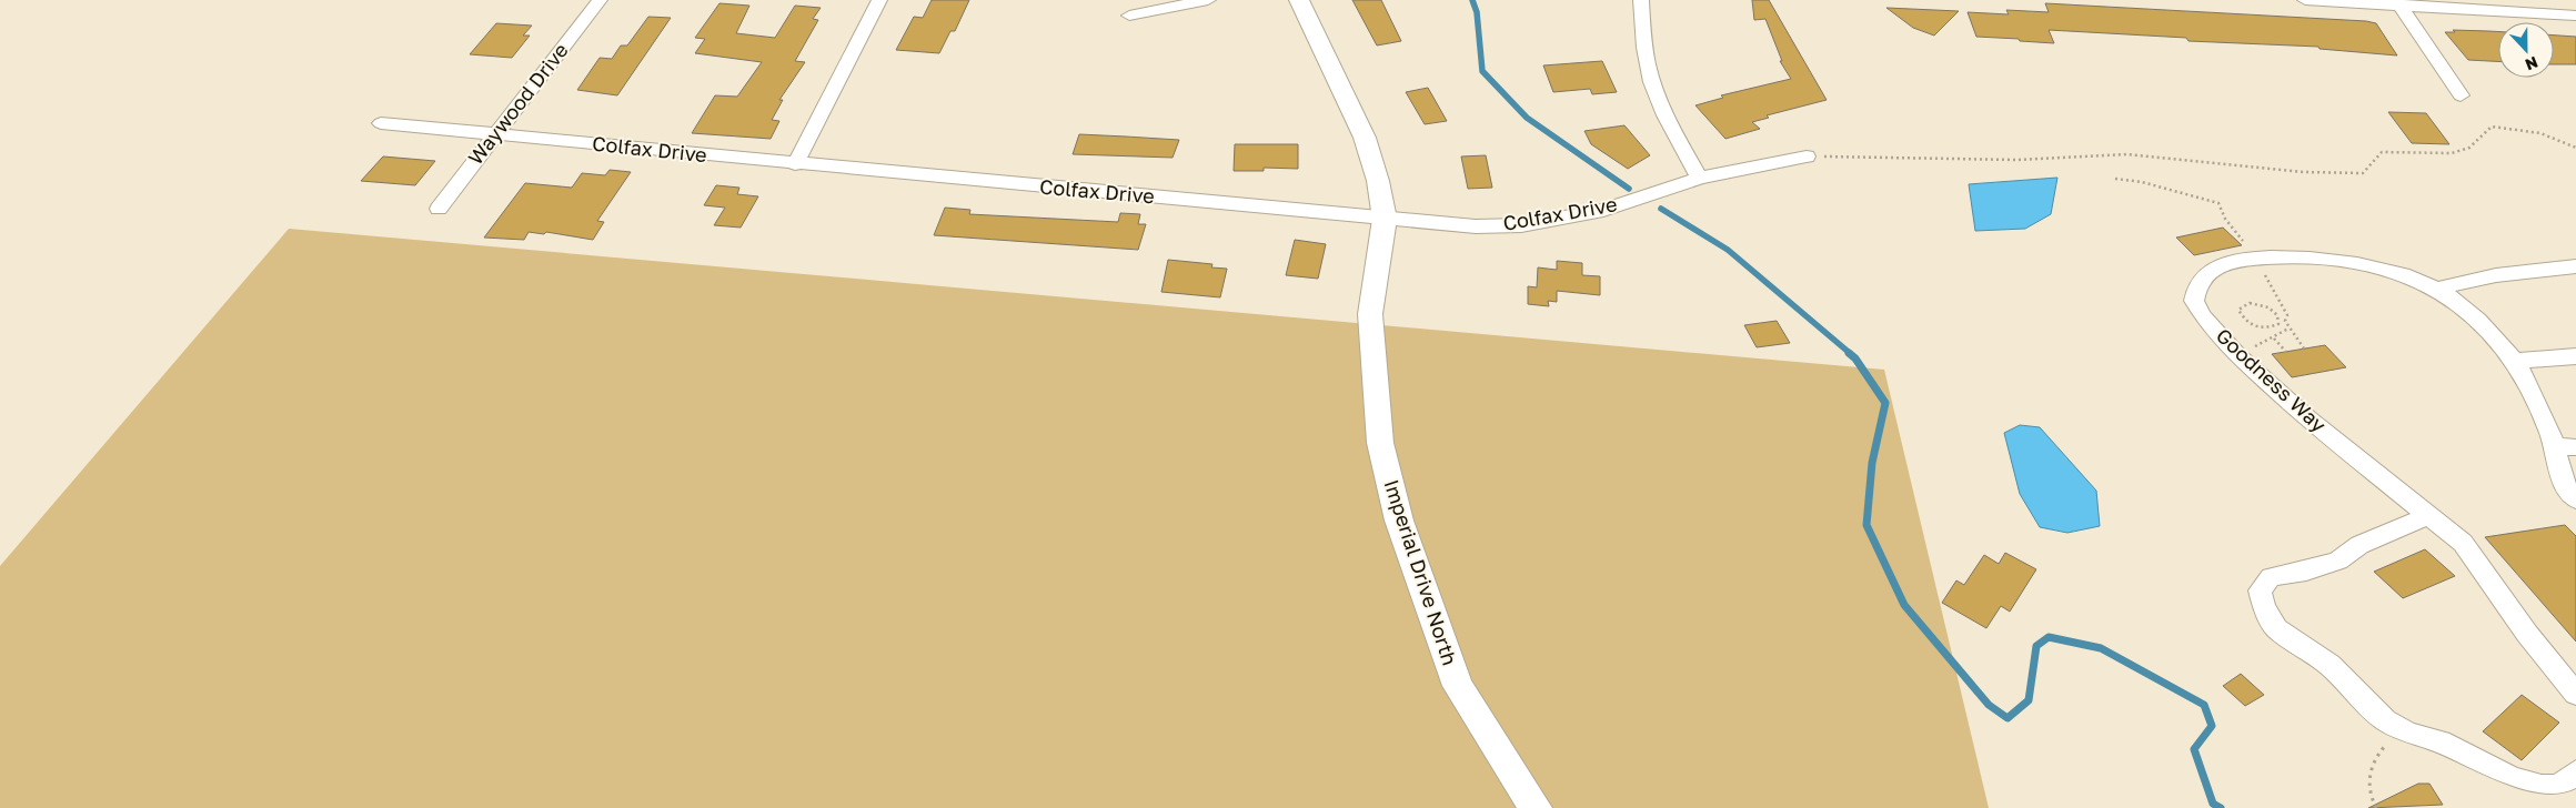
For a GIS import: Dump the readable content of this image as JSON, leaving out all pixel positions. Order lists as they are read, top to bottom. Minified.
{"streets":{"street":["Waywood Drive","Colfax Drive","Goodness Way","Imperial Drive North"]},"crossings":[["Waywood Drive","Colfax Drive"],["Colfax Drive","Imperial Drive North"]],"north":"bottom"}
